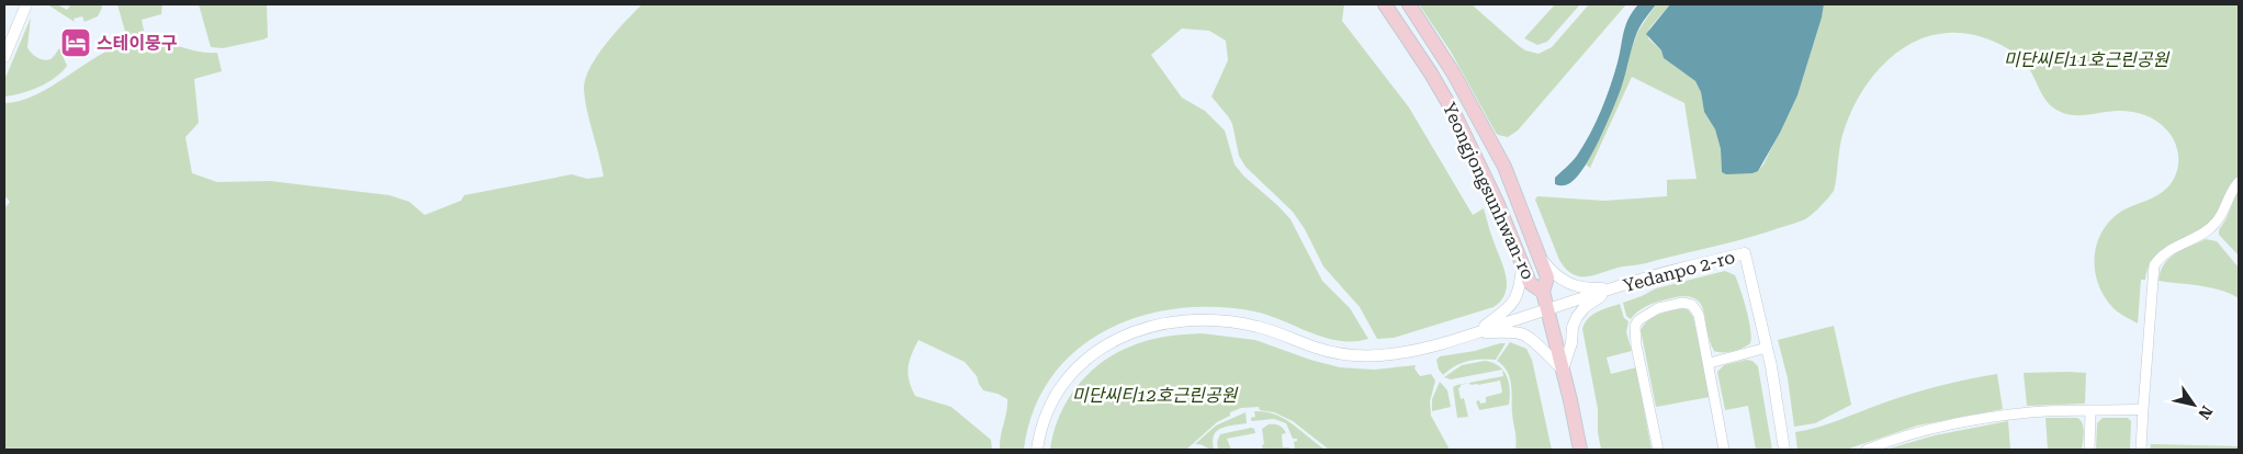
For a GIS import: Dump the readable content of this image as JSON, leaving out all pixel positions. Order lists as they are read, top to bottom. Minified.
{"streets":{"main road":["Yeongjongsunhwan-ro"],"street":["Yedanpo 2-ro"]},"crossings":[["Yeongjongsunhwan-ro","Yedanpo 2-ro"]],"parks":["미단씨티11호근린공원","미단씨티12호근린공원"],"places":{"hotel":["스테이뭉구"]},"north":"bottom right"}
